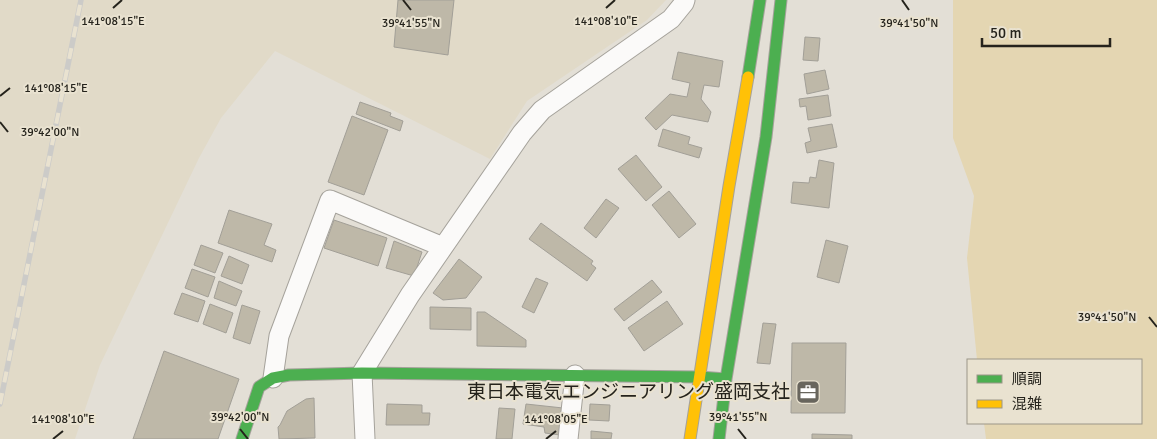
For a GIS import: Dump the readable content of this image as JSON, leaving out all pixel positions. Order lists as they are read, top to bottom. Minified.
{"places":{"office":["東日本電気エンジニアリング盛岡支社"]},"legend":["順調","混雑"],"scale_bar":"50 m","coordinates":["141°08'15\"E","141°08'10\"E","39°41'55\"N","39°41'50\"N","39°42'00\"N","141°08'05\"E"]}
